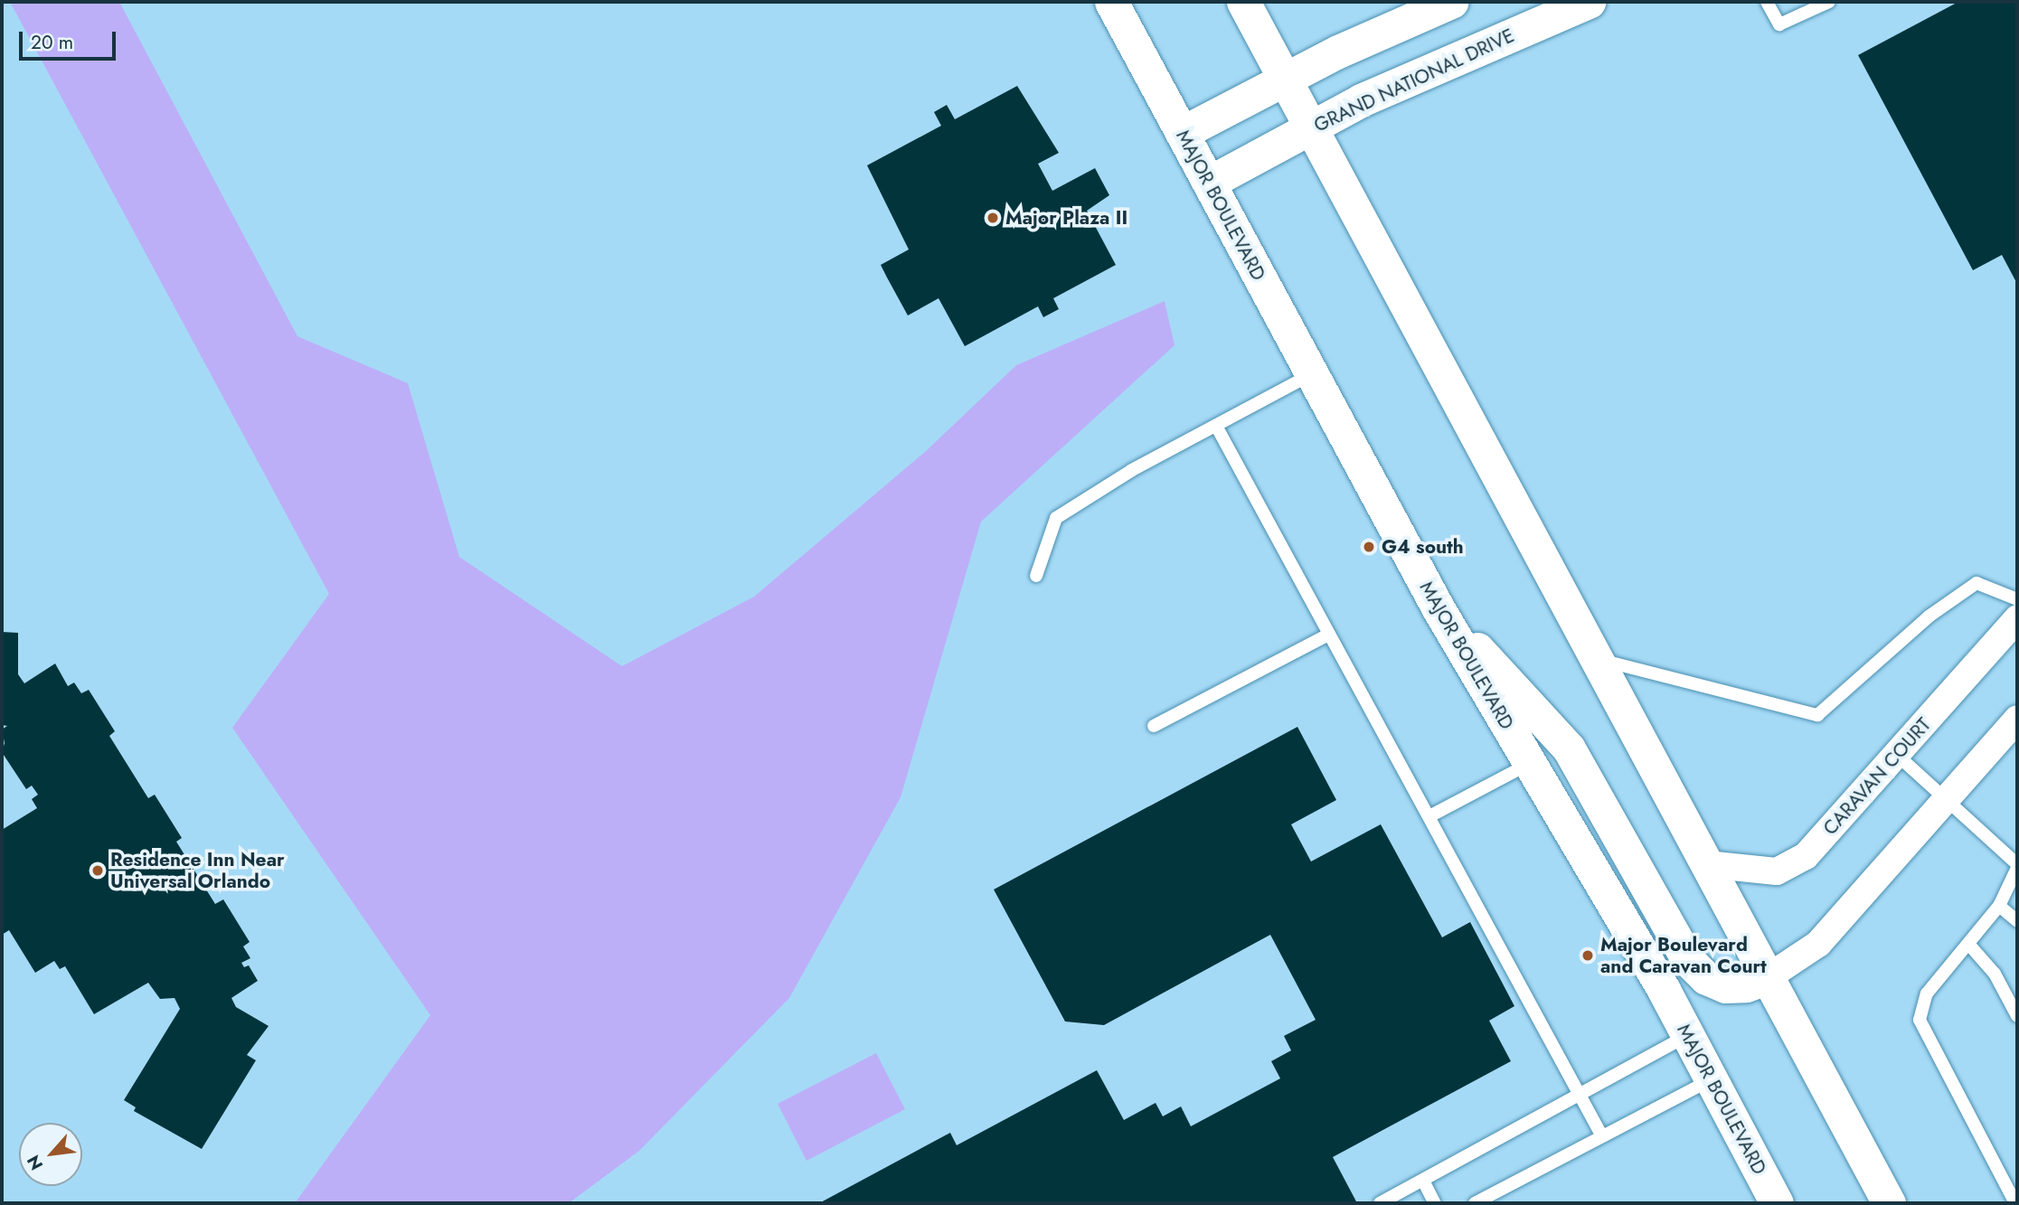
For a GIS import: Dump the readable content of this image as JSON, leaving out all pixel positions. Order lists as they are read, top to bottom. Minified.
{"streets":{"street":["GRAND NATIONAL DRIVE","MAJOR BOULEVARD","CARAVAN COURT"]},"crossings":[["GRAND NATIONAL DRIVE","MAJOR BOULEVARD"]],"places":["Major Plaza II","G4 south","Residence Inn Near Universal Orlando","Major Boulevard and Caravan Court"],"scale_bar":"20 m","north":"bottom left"}
